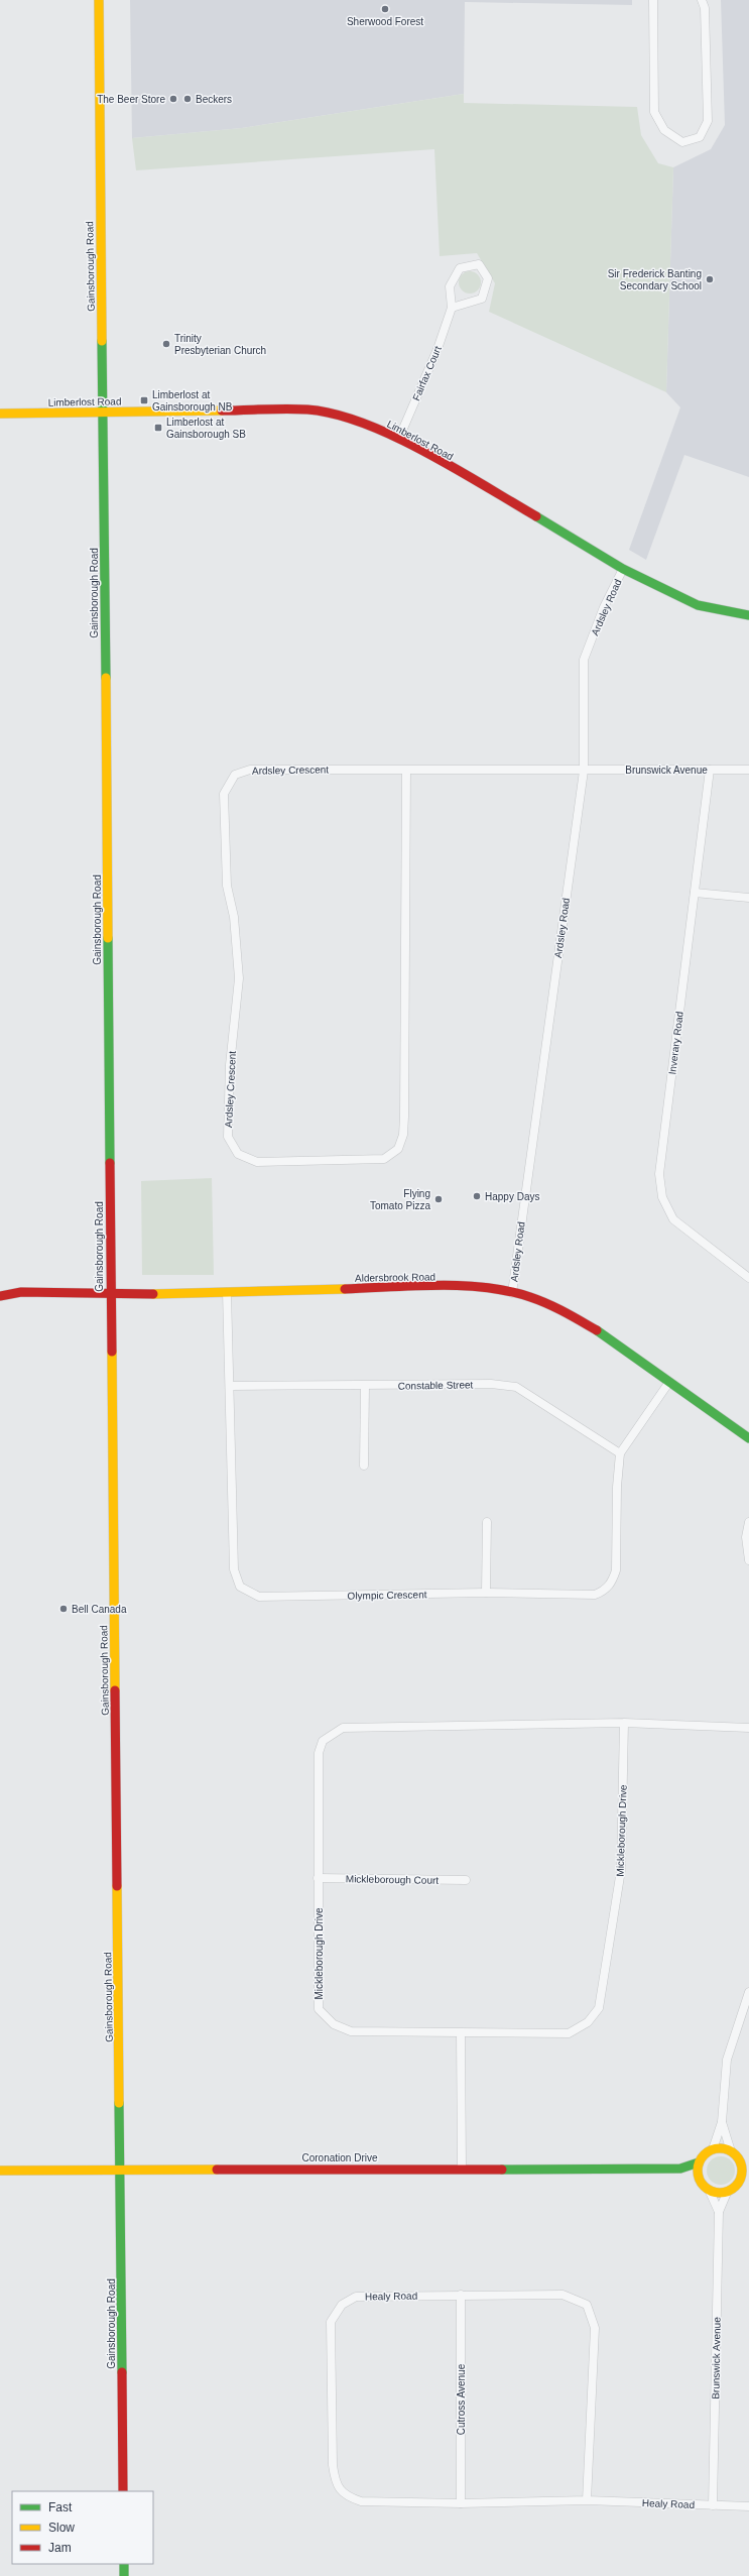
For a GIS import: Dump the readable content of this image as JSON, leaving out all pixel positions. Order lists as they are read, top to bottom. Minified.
{"streets":{"street":["Gainsborough Road","Fairfax Court","Limberlost Road","Ardsley Road","Ardsley Crescent","Brunswick Avenue","Inverary Road","Aldersbrook Road","Constable Street","Olympic Crescent","Mickleborough Drive","Mickleborough Court","Coronation Drive","Healy Road","Cutross Avenue"]},"crossings":[["Gainsborough Road","Limberlost Road"],["Gainsborough Road","Aldersbrook Road"],["Gainsborough Road","Coronation Drive"],["Fairfax Court","Limberlost Road"],["Limberlost Road","Ardsley Road"],["Ardsley Road","Ardsley Crescent"],["Ardsley Road","Brunswick Avenue"],["Ardsley Road","Aldersbrook Road"],["Ardsley Crescent","Brunswick Avenue"],["Brunswick Avenue","Inverary Road"],["Brunswick Avenue","Coronation Drive"],["Brunswick Avenue","Healy Road"],["Aldersbrook Road","Olympic Crescent"],["Constable Street","Olympic Crescent"],["Mickleborough Drive","Mickleborough Court"],["Healy Road","Cutross Avenue"]],"places":{"other":["Sherwood Forest","The Beer Store","Beckers","Sir Frederick Banting Secondary School","Trinity Presbyterian Church","Happy Days","Flying Tomato Pizza","Bell Canada"],"transit":["Limberlost at Gainsborough NB","Limberlost at Gainsborough SB"]},"legend":["Fast","Slow","Jam"]}
